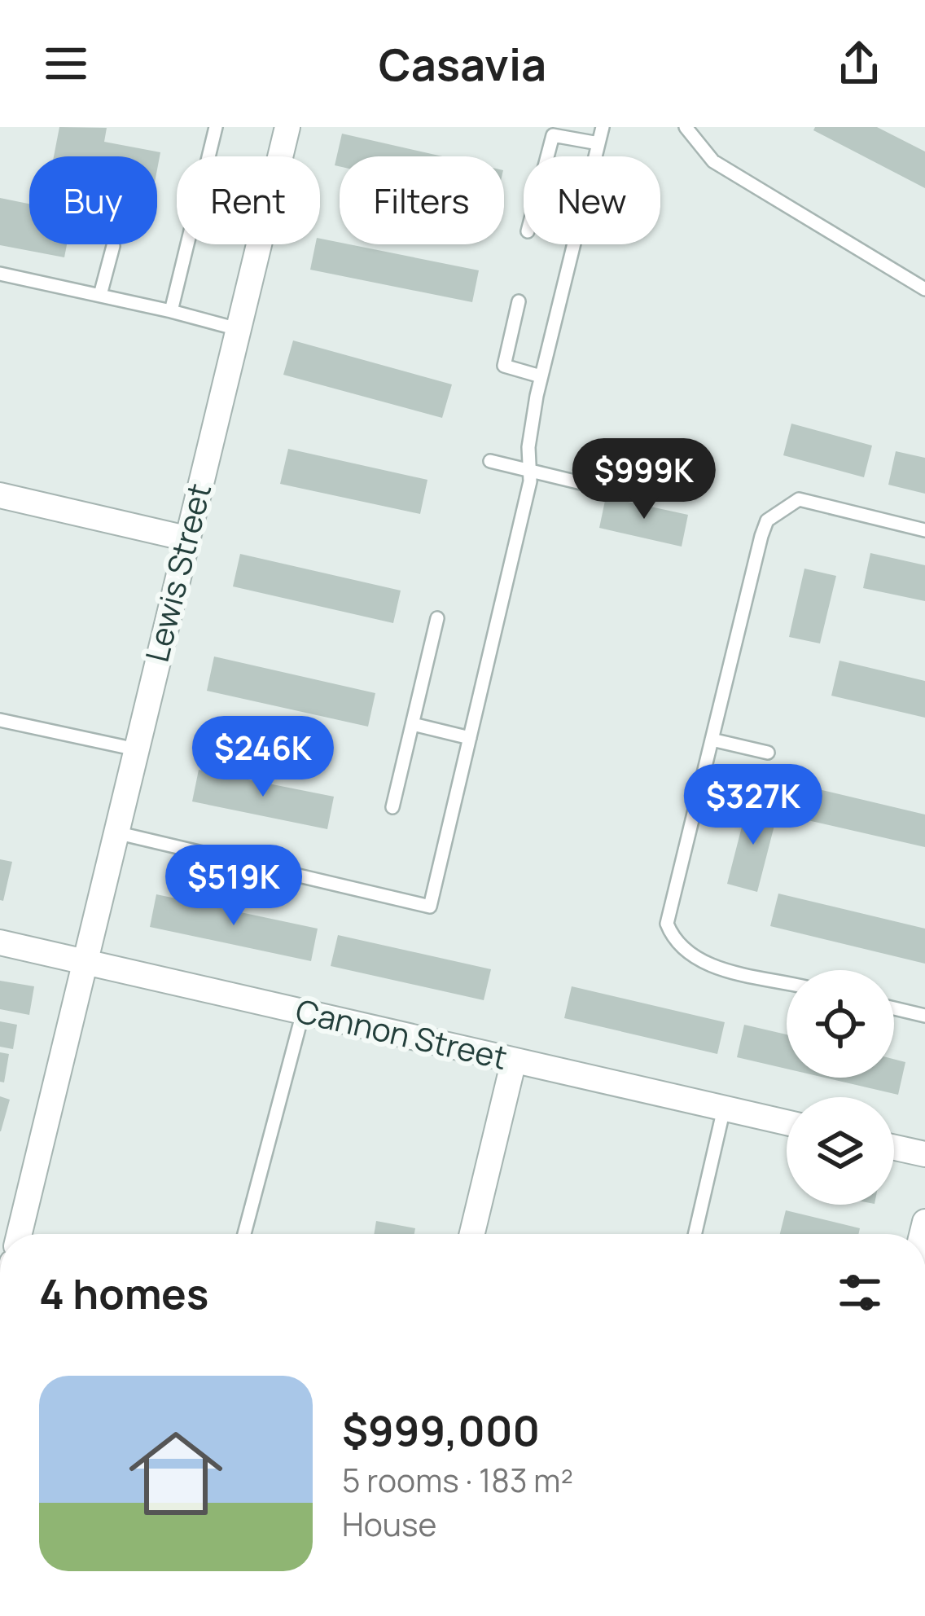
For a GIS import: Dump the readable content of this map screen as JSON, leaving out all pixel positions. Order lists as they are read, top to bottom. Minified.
{"streets":{"street":["Lewis Street","Cannon Street"]},"crossings":[["Lewis Street","Cannon Street"]],"page":{"header":"Casavia","chip":["Buy","Rent","Filters","New"],"price":["$999K","$246K","$327K","$519K"],"heading":"4 homes","list":[{"name":"$999,000","note":"5 rooms · 183 m² · House"}]}}
